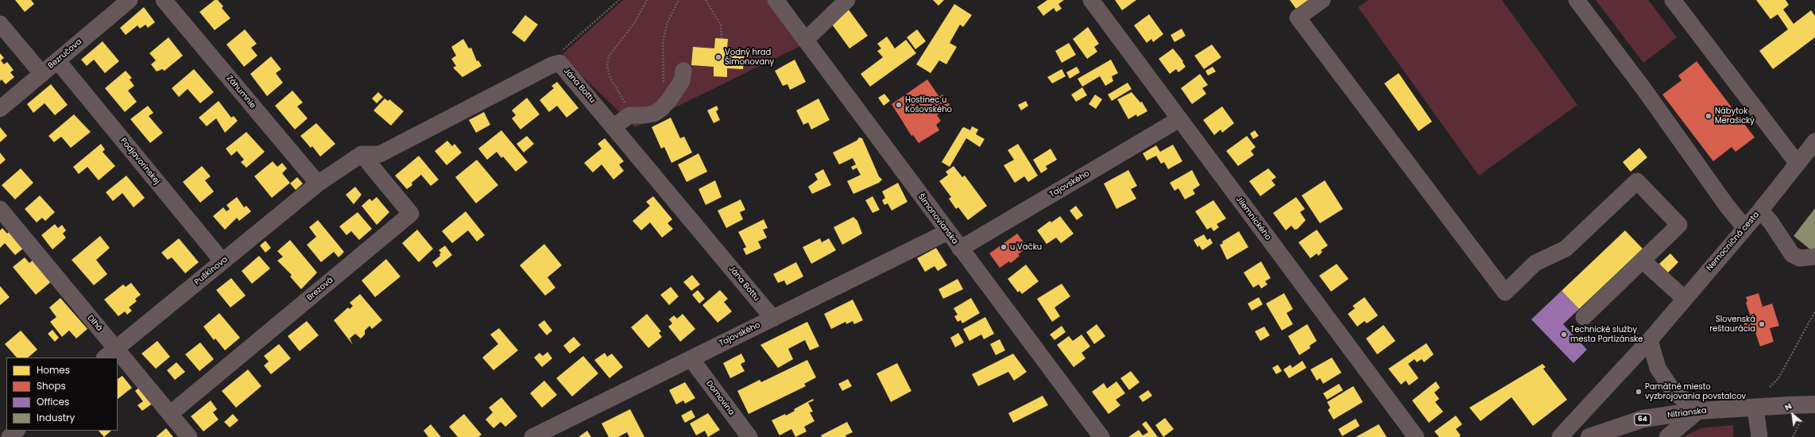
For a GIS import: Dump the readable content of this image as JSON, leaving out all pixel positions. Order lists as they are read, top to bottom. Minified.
{"streets":{"main road":["Nitrianska","64"],"street":["Bezručova","Jána Bottu","Záhumnie","Podjavorinskej","Tajovského","Jilemnického","Šimonovianska","Nemocničná cesta","Puškinova","Brezová","Dlhá","Domovina"]},"crossings":[["Bezručova","Podjavorinskej"],["Jána Bottu","Tajovského"],["Jána Bottu","Brezová"],["Záhumnie","Puškinova"],["Podjavorinskej","Puškinova"],["Tajovského","Jilemnického"],["Tajovského","Šimonovianska"],["Tajovského","Domovina"],["Puškinova","Dlhá"],["Brezová","Dlhá"]],"places":["Vodný hrad Šimonovany","Hostinec u Košovského","Nábytok Merašický","u Vačku","Slovenská reštaurácia","Technické služby mesta Partizánske","Pamätné miesto vyzbrojovania povstalcov"],"legend":["Homes","Shops","Offices","Industry"],"north":"top left"}
